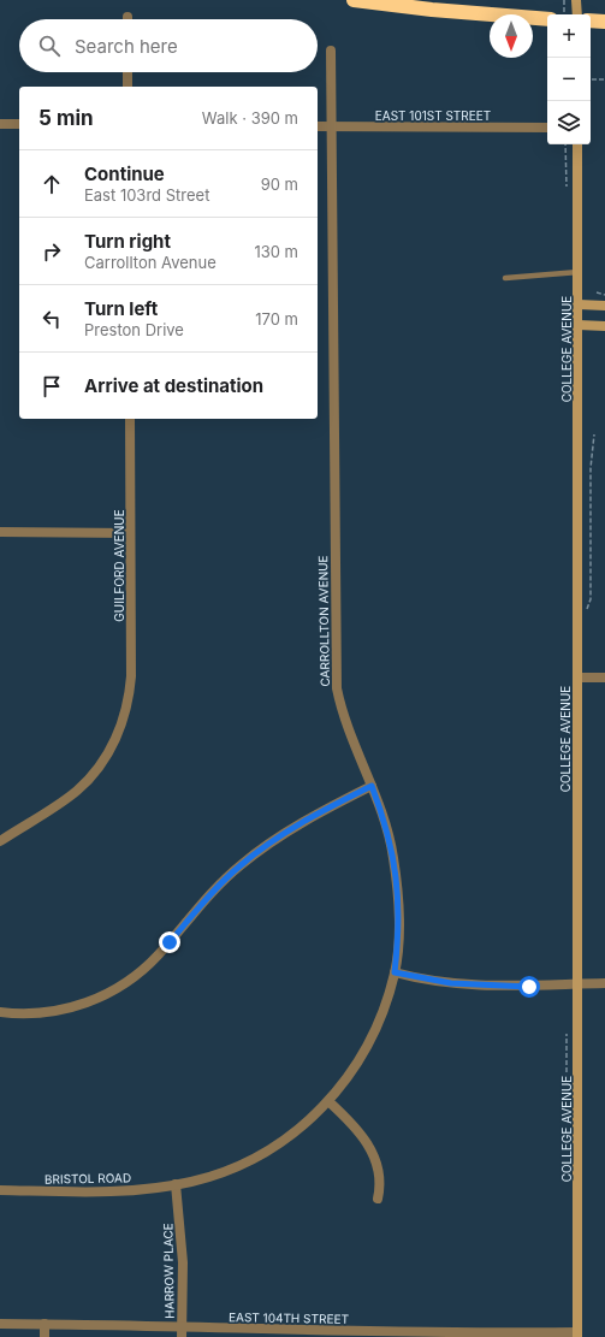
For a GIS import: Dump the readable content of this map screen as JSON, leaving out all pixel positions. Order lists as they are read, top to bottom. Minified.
{"streets":{"main road":["COLLEGE AVENUE"],"street":["EAST 101ST STREET","GUILFORD AVENUE","CARROLLTON AVENUE","BRISTOL ROAD","HARROW PLACE","EAST 104TH STREET"]},"crossings":[["EAST 101ST STREET","CARROLLTON AVENUE"],["COLLEGE AVENUE","EAST 104TH STREET"],["CARROLLTON AVENUE","BRISTOL ROAD"],["CARROLLTON AVENUE","HARROW PLACE"],["BRISTOL ROAD","HARROW PLACE"],["HARROW PLACE","EAST 104TH STREET"]],"north":"bottom","page":{"map_buttons":["+","−"],"search":"Search here","heading":["5 min","Walk · 390 m"],"list":[["Continue","East 103rd Street","90 m"],["Turn right","Carrollton Avenue","130 m"],["Turn left","Preston Drive","170 m"],"Arrive at destination"]}}
